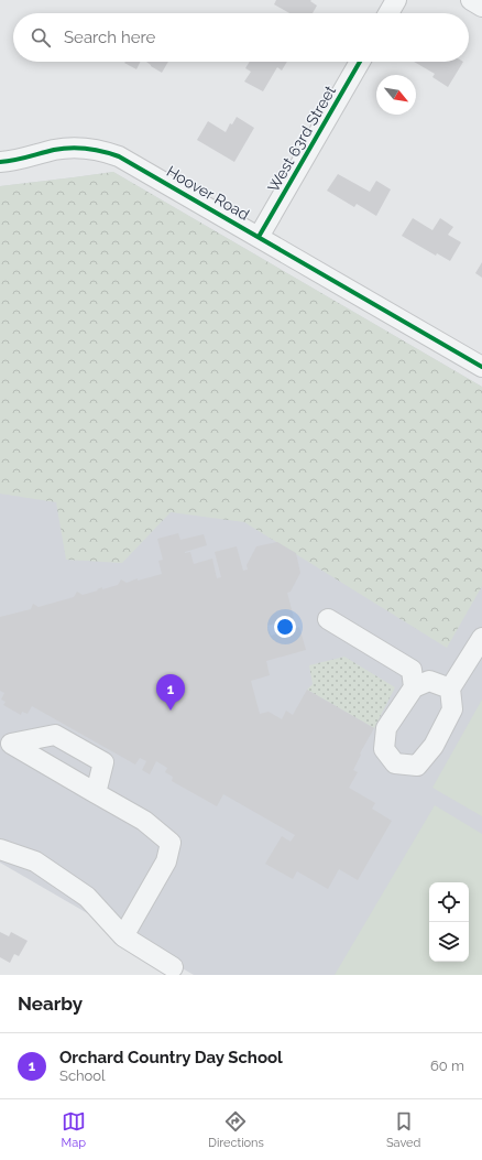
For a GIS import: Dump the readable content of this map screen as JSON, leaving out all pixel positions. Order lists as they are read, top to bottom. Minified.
{"streets":{"street":["West 63rd Street","Hoover Road"]},"crossings":[["West 63rd Street","Hoover Road"]],"north":"bottom right","page":{"search":"Search here","pins":"1","heading":"Nearby","list":[{"mark":"1","name":"Orchard Country Day School","note":"School","value":"60 m"}],"nav":["Map","Directions","Saved"]}}
